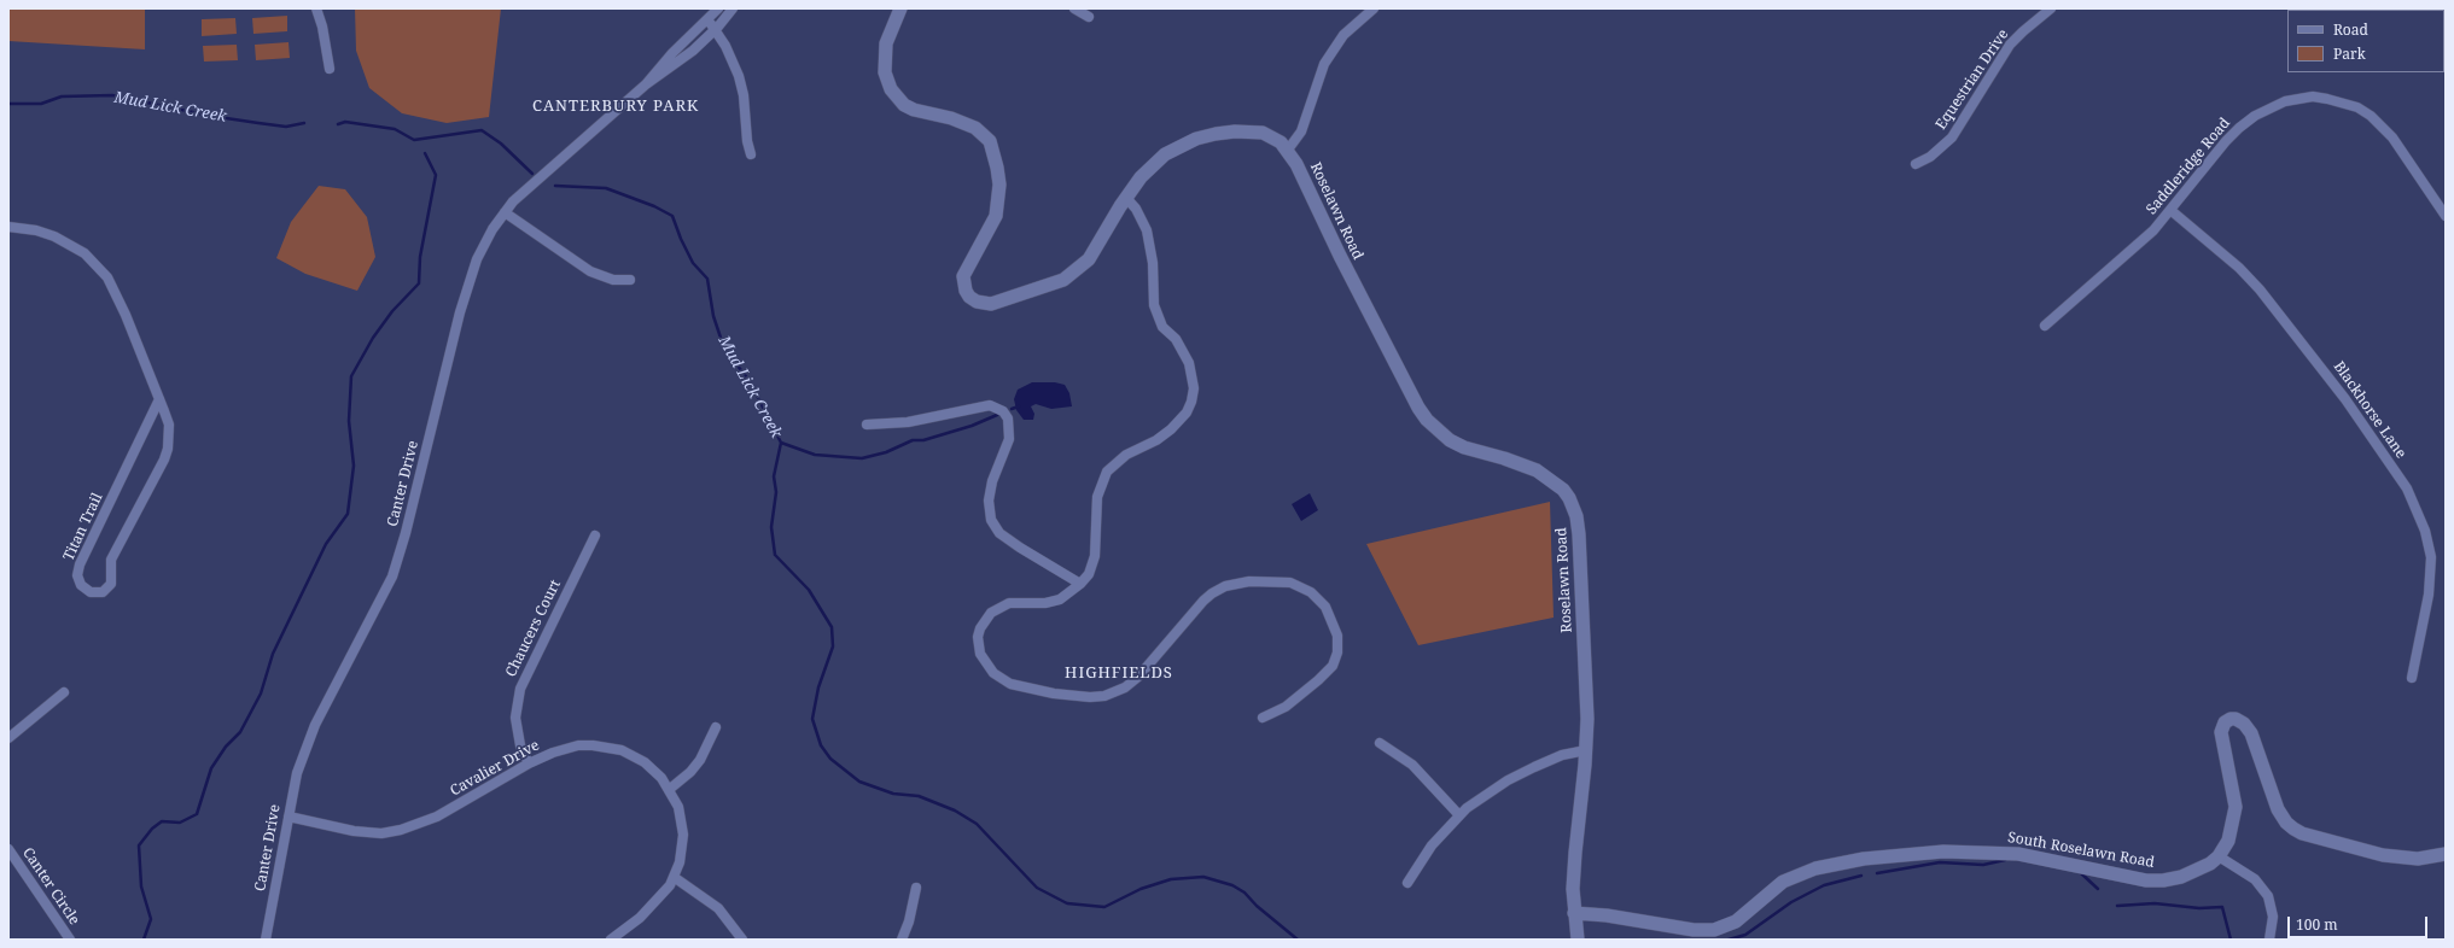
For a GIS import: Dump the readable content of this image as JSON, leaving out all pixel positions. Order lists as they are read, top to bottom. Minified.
{"streets":{"street":["Equestrian Drive","Saddleridge Road","Roselawn Road","Blackhorse Lane","Canter Drive","Titan Trail","Chaucers Court","Cavalier Drive","South Roselawn Road","Canter Circle"]},"crossings":[["Saddleridge Road","Blackhorse Lane"],["Roselawn Road","South Roselawn Road"],["Canter Drive","Cavalier Drive"],["Chaucers Court","Cavalier Drive"]],"districts":["CANTERBURY PARK","HIGHFIELDS"],"water":["Mud Lick Creek"],"legend":["Road","Park"],"scale_bar":"100 m"}
